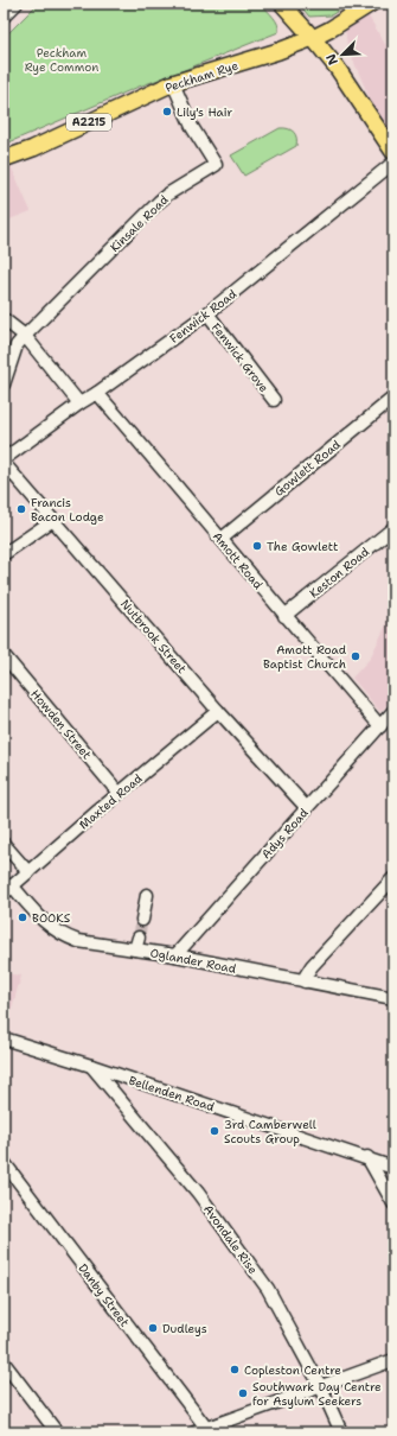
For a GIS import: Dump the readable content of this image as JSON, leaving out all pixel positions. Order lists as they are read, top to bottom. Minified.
{"streets":{"main road":["Peckham Rye","A2215"],"street":["Kinsale Road","Fenwick Road","Fenwick Grove","Gowlett Road","Amott Road","Keston Road","Nutbrook Street","Howden Street","Maxted Road","Adys Road","Oglander Road","Bellenden Road","Avondale Rise","Danby Street"]},"crossings":[["Peckham Rye","Kinsale Road"],["Fenwick Road","Fenwick Grove"],["Fenwick Road","Amott Road"],["Gowlett Road","Amott Road"],["Amott Road","Keston Road"],["Amott Road","Adys Road"],["Nutbrook Street","Maxted Road"],["Nutbrook Street","Adys Road"],["Howden Street","Maxted Road"],["Maxted Road","Oglander Road"],["Adys Road","Oglander Road"],["Bellenden Road","Avondale Rise"]],"parks":["Peckham Rye Common"],"places":["Lily's Hair","Francis Bacon Lodge","The Gowlett","Amott Road Baptist Church","BOOKS","3rd Camberwell Scouts Group","Dudleys","Copleston Centre","Southwark Day Centre for Asylum Seekers"],"north":"bottom left"}
